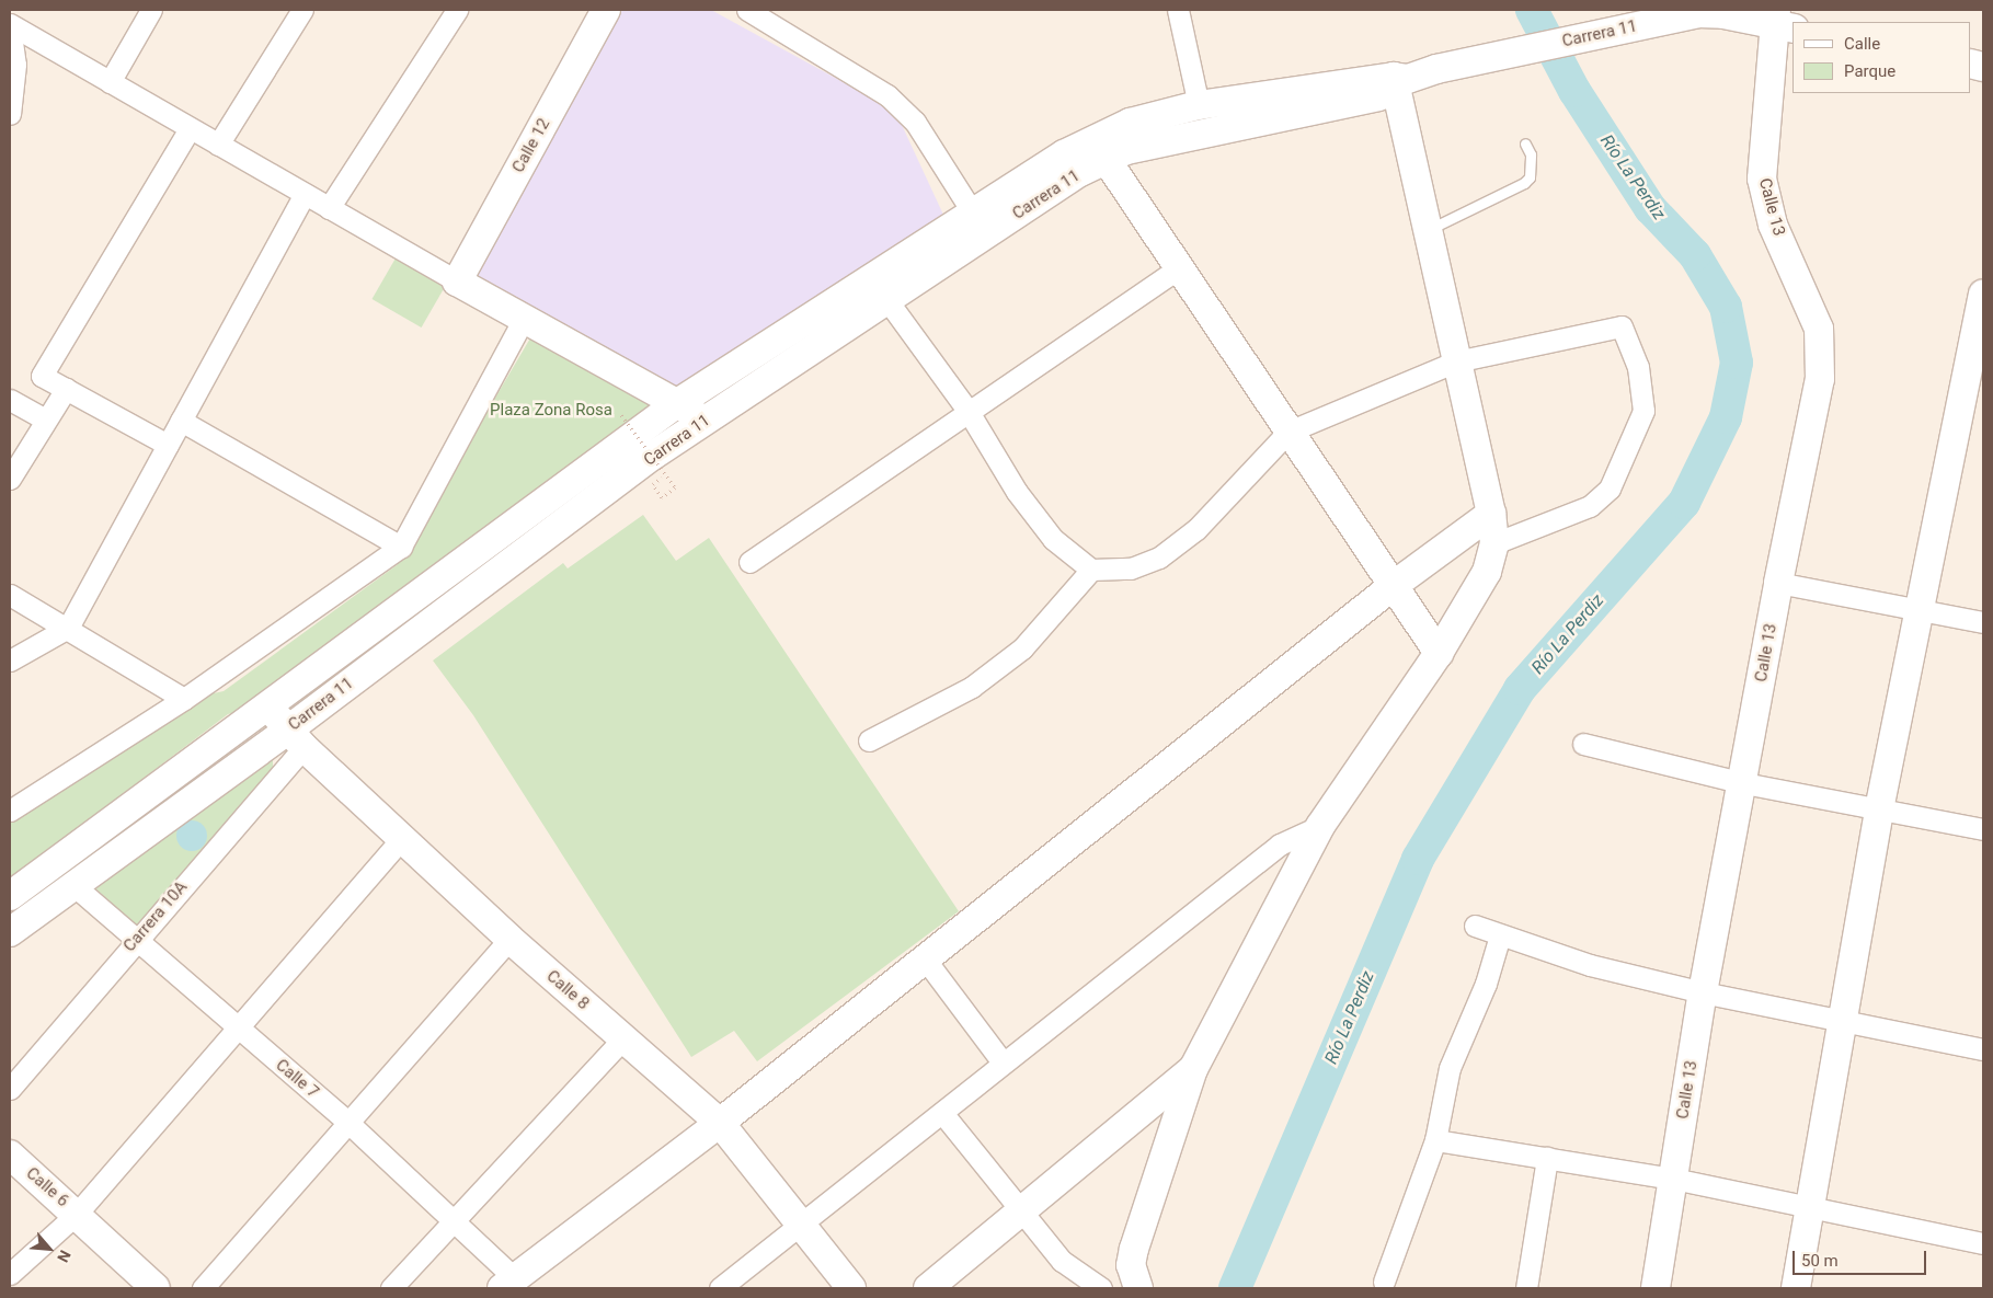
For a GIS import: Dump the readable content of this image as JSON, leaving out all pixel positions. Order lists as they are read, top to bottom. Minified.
{"streets":{"street":["Carrera 11","Calle 12","Calle 13","Carrera 10A","Calle 8","Calle 7","Calle 6"]},"crossings":[["Carrera 11","Calle 13"],["Carrera 11","Carrera 10A"],["Carrera 11","Calle 8"],["Carrera 11","Calle 7"],["Carrera 10A","Calle 8"],["Carrera 10A","Calle 7"]],"water":["Río La Perdiz"],"parks":["Plaza Zona Rosa"],"legend":["Calle","Parque"],"scale_bar":"50 m","north":"bottom right"}
